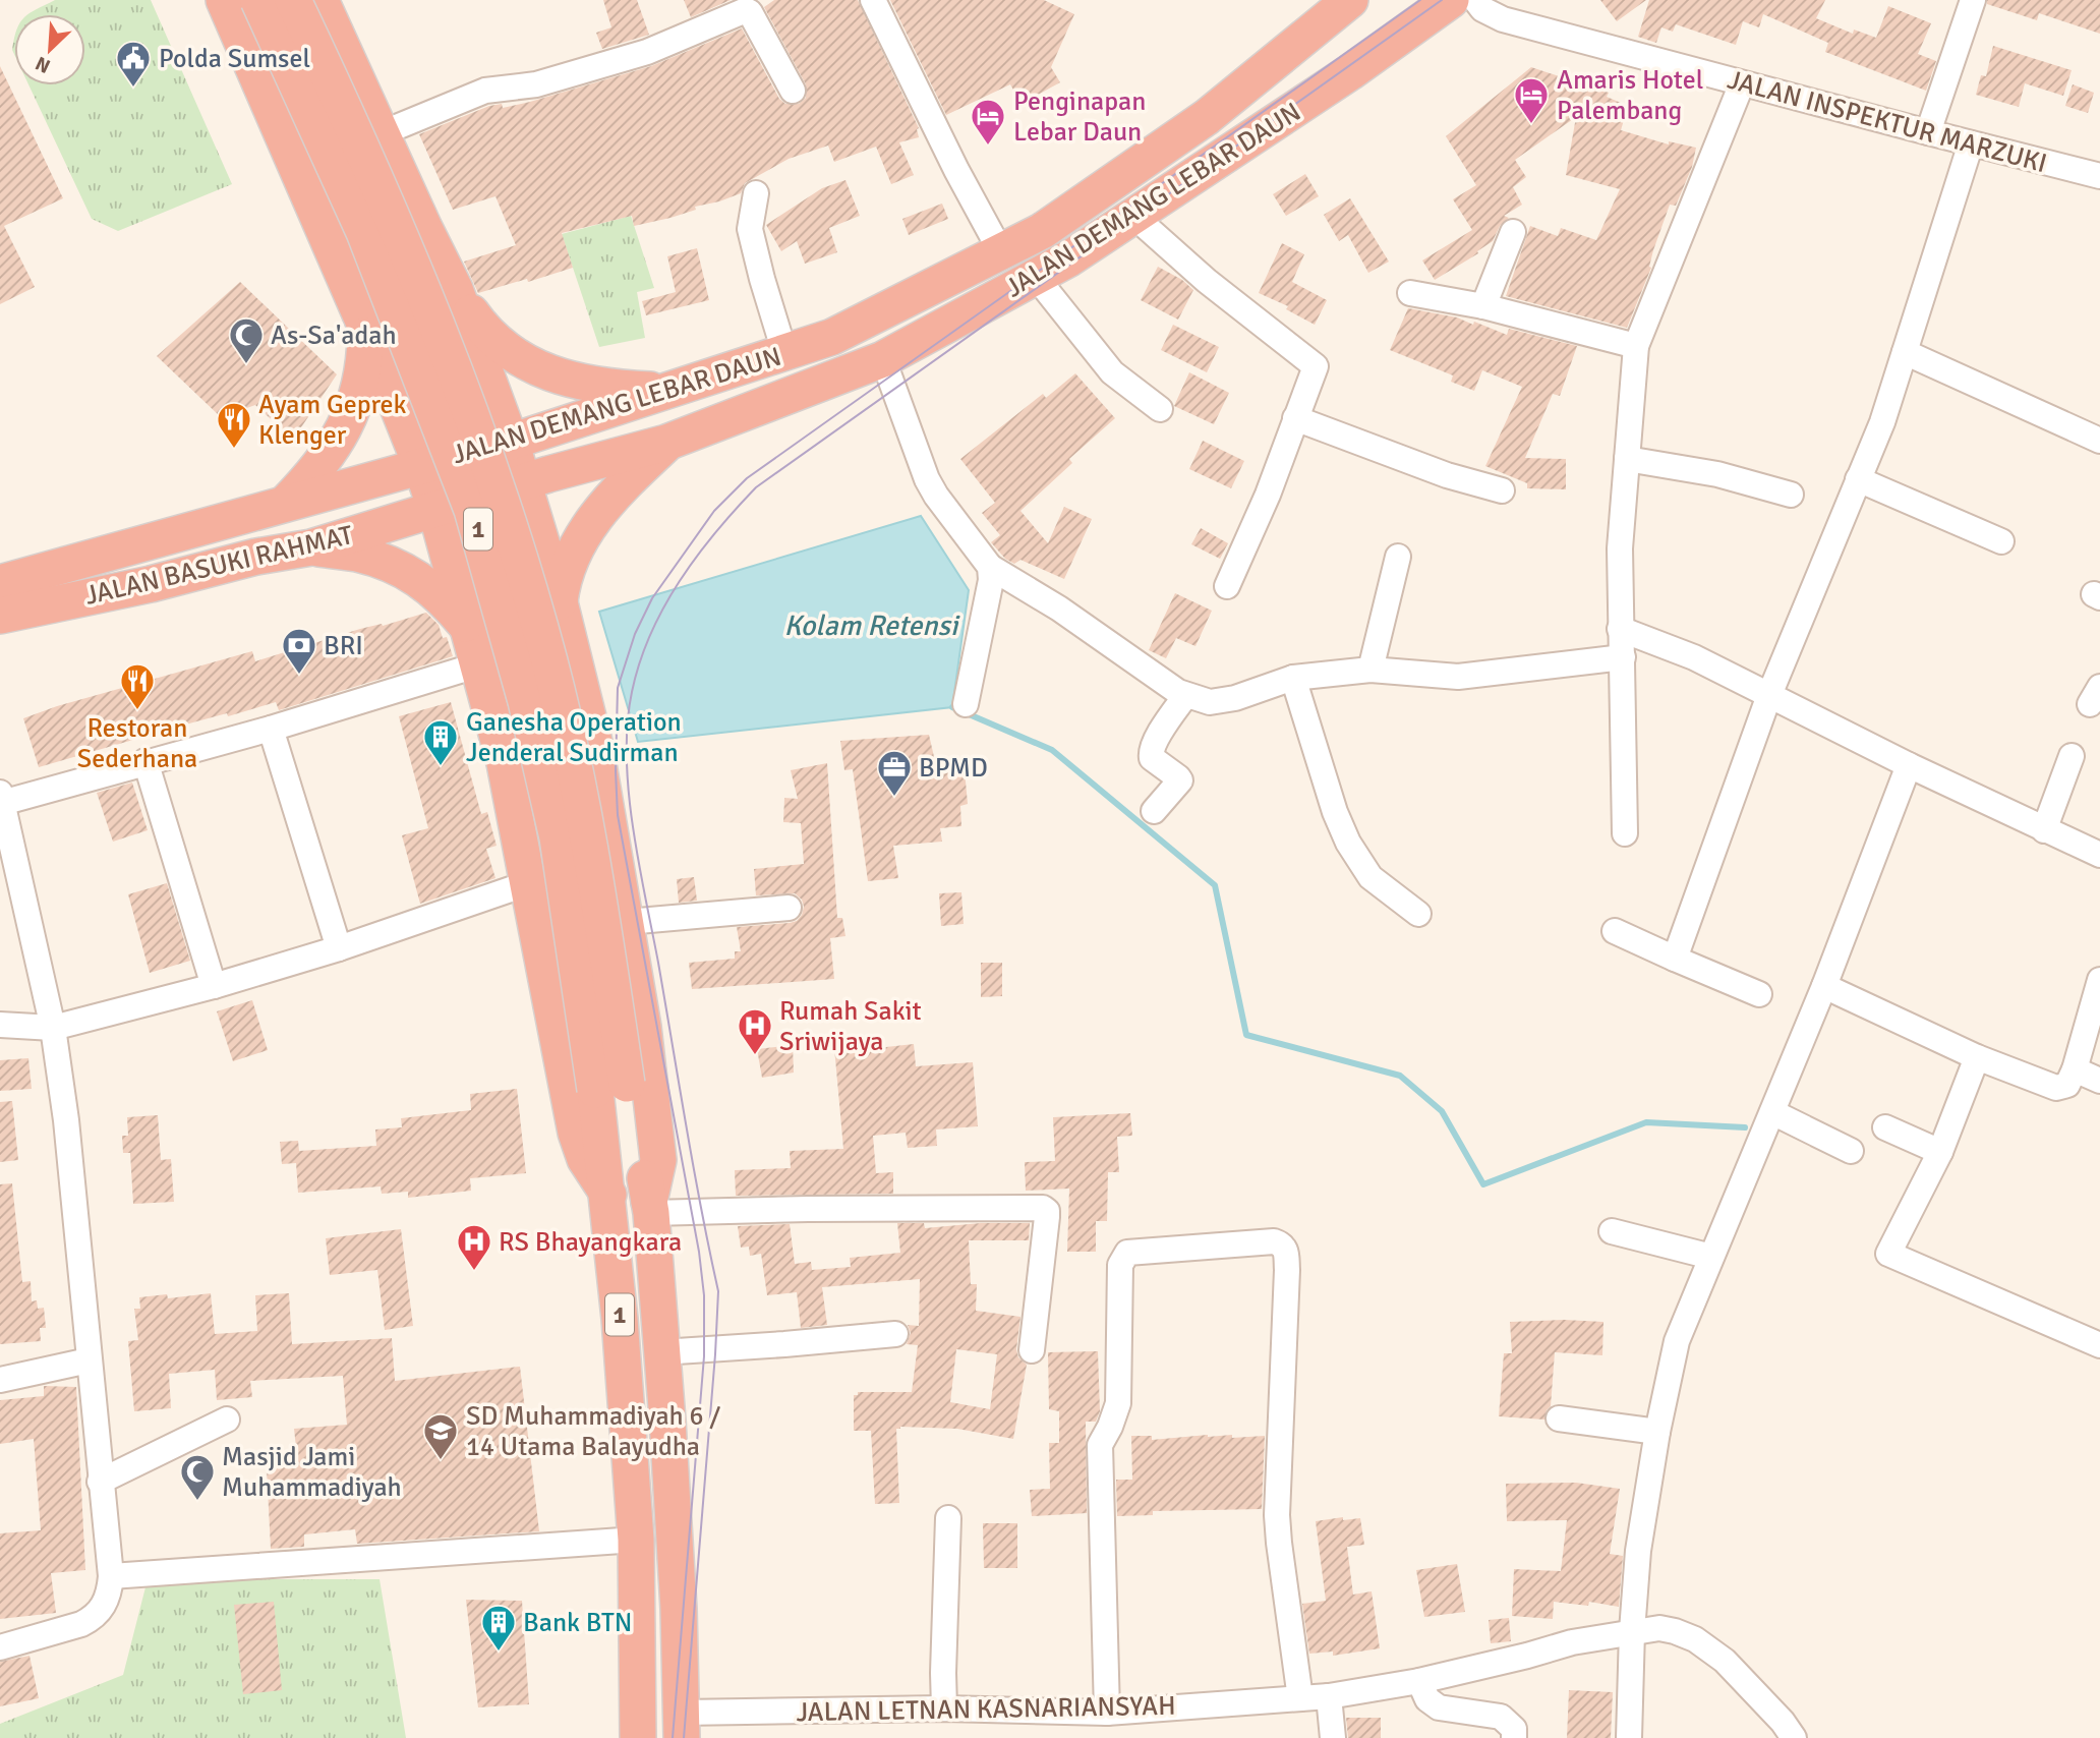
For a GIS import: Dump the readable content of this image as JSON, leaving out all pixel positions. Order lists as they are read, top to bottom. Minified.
{"streets":{"highway":["JALAN DEMANG LEBAR DAUN","1","JALAN BASUKI RAHMAT"],"street":["JALAN INSPEKTUR MARZUKI","JALAN LETNAN KASNARIANSYAH"]},"crossings":[["JALAN DEMANG LEBAR DAUN","JALAN BASUKI RAHMAT"],["1","JALAN LETNAN KASNARIANSYAH"]],"water":["Kolam Retensi"],"places":{"public building":["Polda Sumsel"],"hotel":["Amaris Hotel Palembang","Penginapan Lebar Daun"],"mosque":["As-Sa'adah","Masjid Jami Muhammadiyah"],"restaurant":["Ayam Geprek Klenger","Restoran Sederhana"],"bank":["BRI"],"building":["Ganesha Operation Jenderal Sudirman","Bank BTN"],"office":["BPMD"],"hospital":["Rumah Sakit Sriwijaya","RS Bhayangkara"],"school or university":["SD Muhammadiyah 6 / 14 Utama Balayudha"]},"north":"bottom left"}
